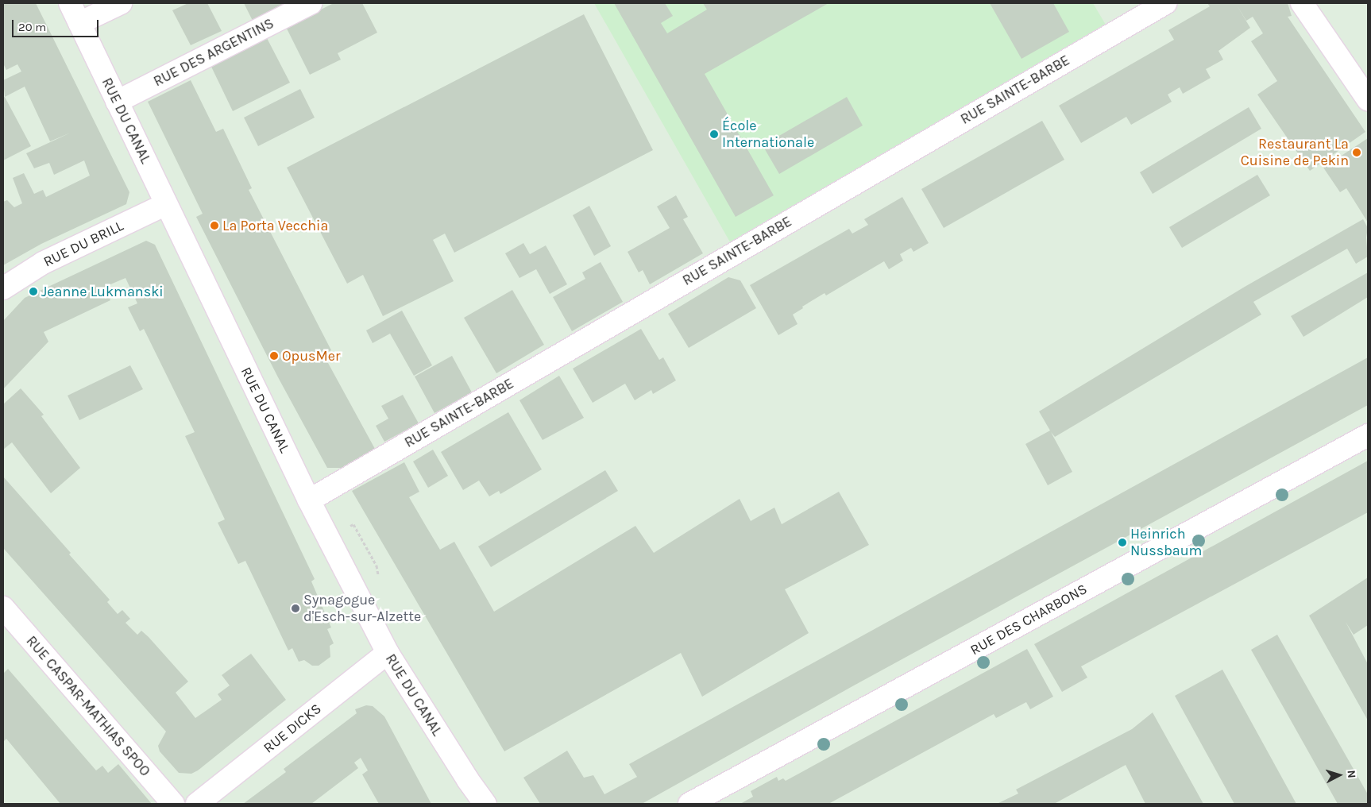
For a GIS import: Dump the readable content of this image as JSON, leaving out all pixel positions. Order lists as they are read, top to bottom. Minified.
{"streets":{"street":["RUE DES ARGENTINS","RUE SAINTE-BARBE","RUE DU CANAL","RUE DU BRILL","RUE DES CHARBONS","RUE CASPAR-MATHIAS SPOO","RUE DICKS"]},"crossings":[["RUE DES ARGENTINS","RUE DU CANAL"],["RUE SAINTE-BARBE","RUE DU CANAL"],["RUE DU CANAL","RUE DU BRILL"],["RUE DU CANAL","RUE DICKS"]],"places":["École Internationale","Restaurant La Cuisine de Pekin","La Porta Vecchia","Jeanne Lukmanski","OpusMer","Heinrich Nussbaum","Synagogue d'Esch-sur-Alzette"],"scale_bar":"20 m","north":"right"}
